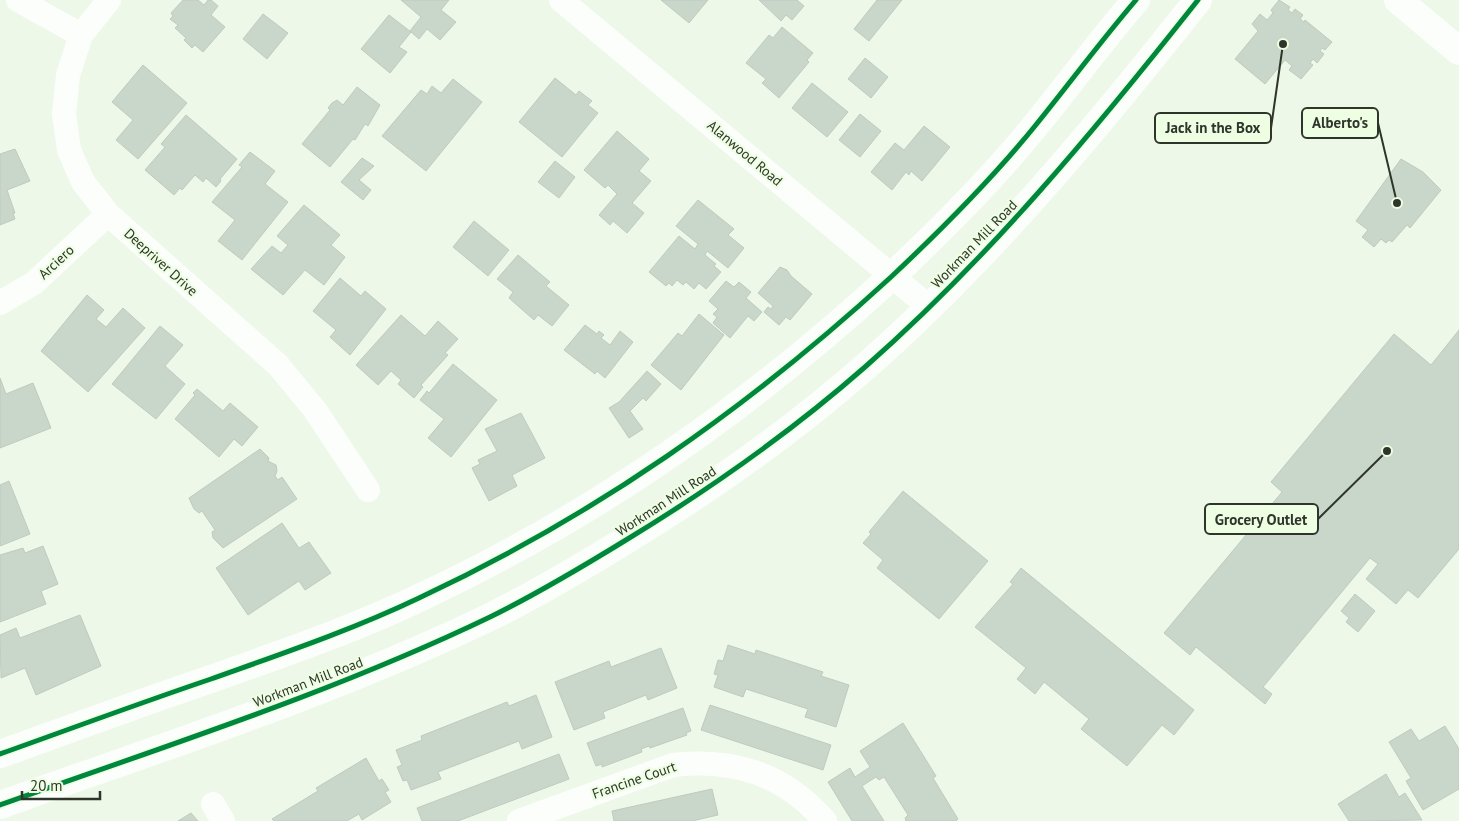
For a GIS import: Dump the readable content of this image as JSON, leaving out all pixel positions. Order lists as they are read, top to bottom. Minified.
{"streets":{"main road":["Workman Mill Road"],"street":["Alanwood Road","Arciero","Deepriver Drive","Francine Court"]},"crossings":[["Alanwood Road","Workman Mill Road"],["Arciero","Deepriver Drive"]],"places":["Jack in the Box","Alberto's","Grocery Outlet"],"scale_bar":"20 m"}
